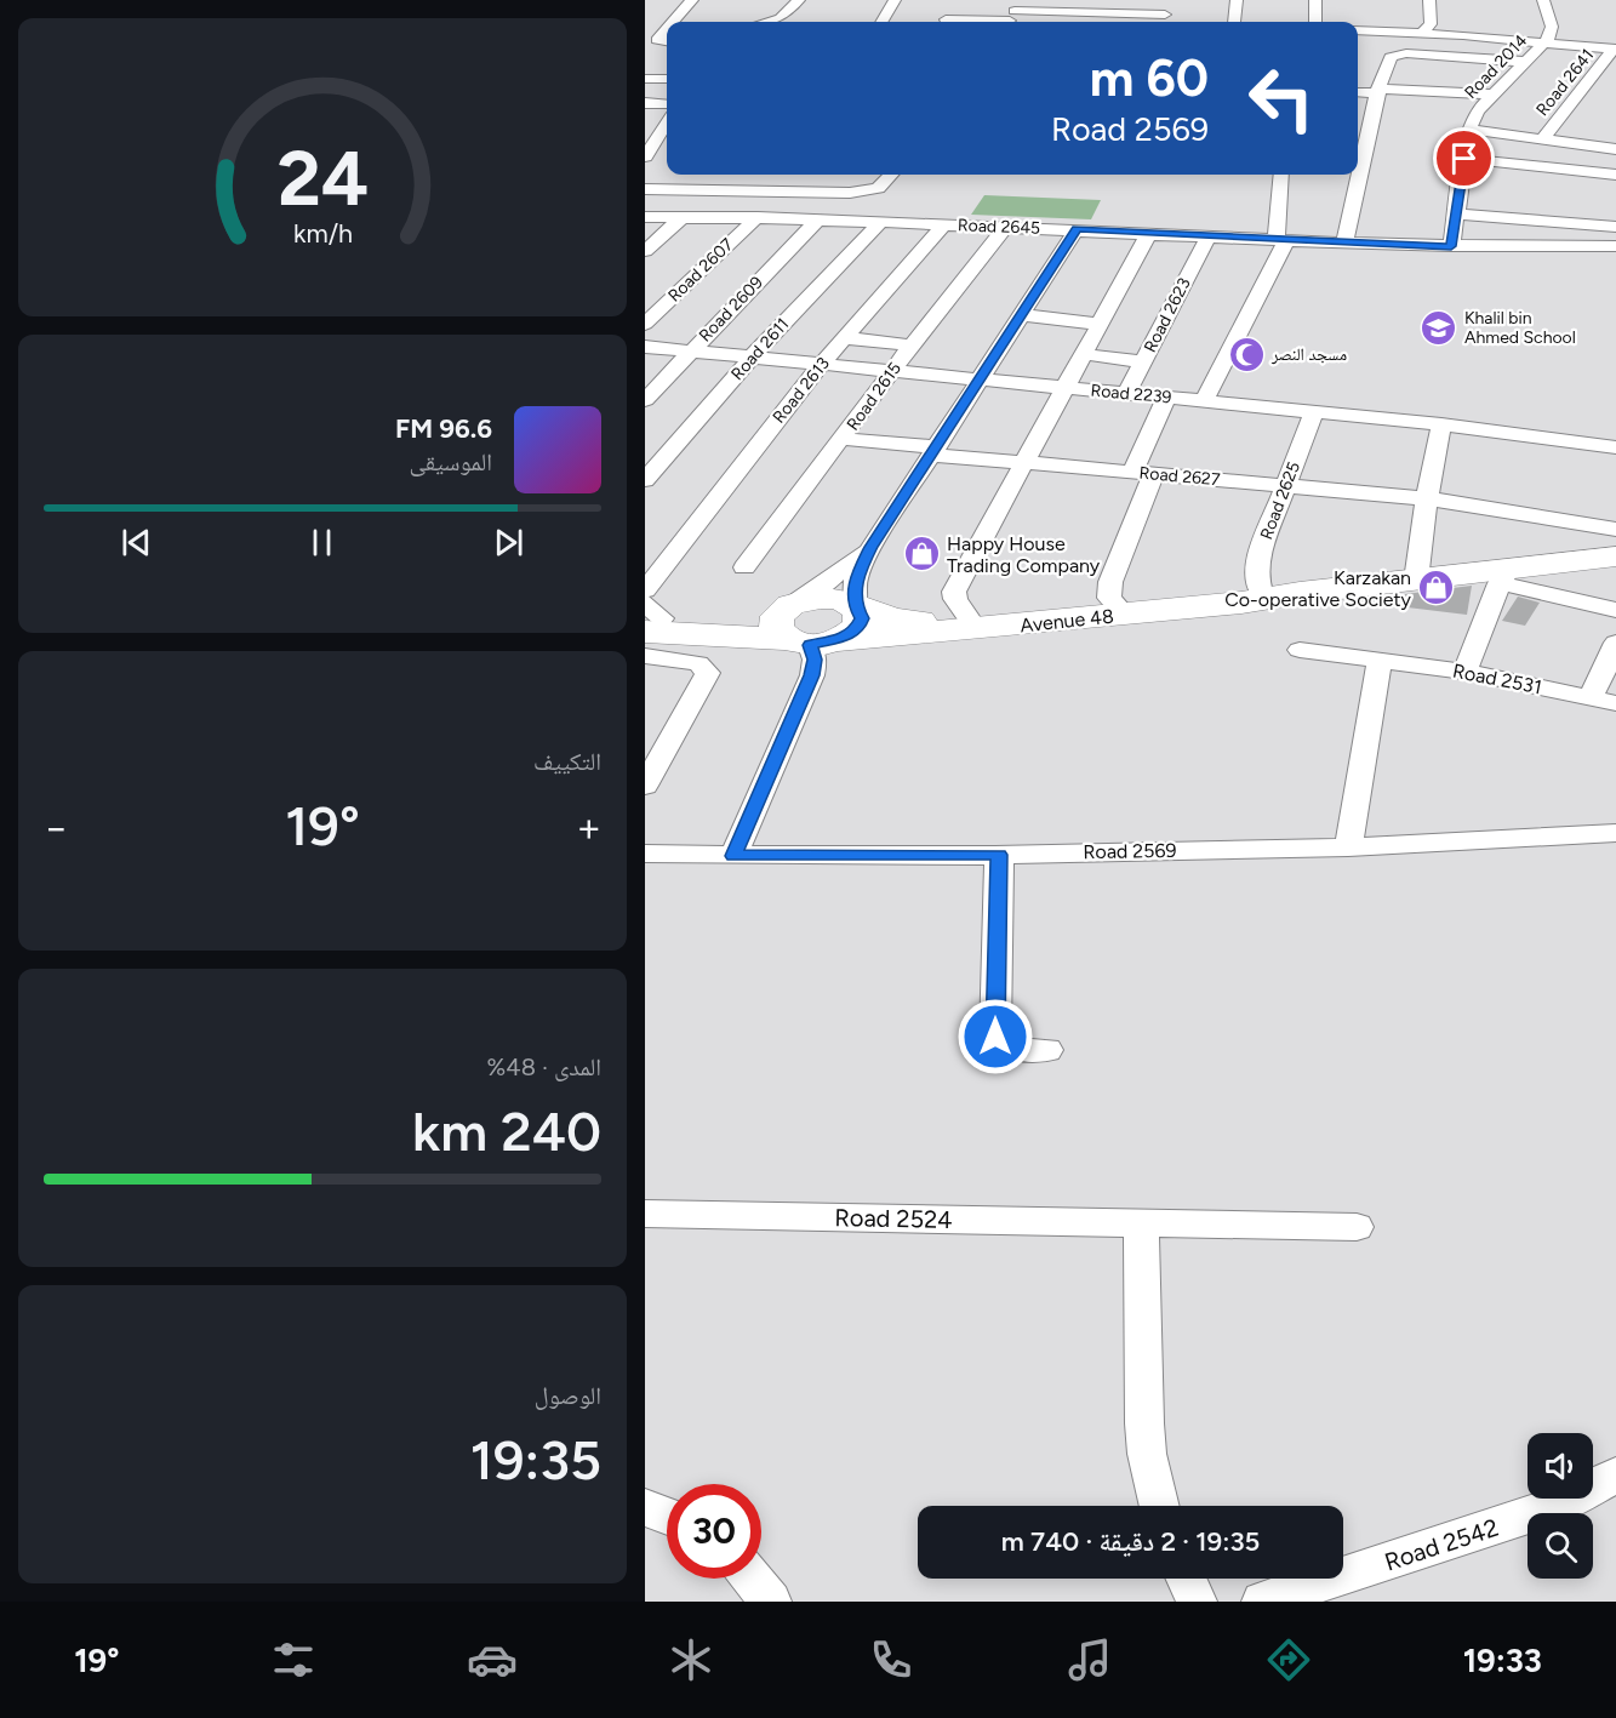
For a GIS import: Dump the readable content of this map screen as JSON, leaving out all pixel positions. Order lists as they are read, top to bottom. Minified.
{"streets":{"street":["Road 2014","Road 2641","Road 2645","Road 2607","Road 2609","Road 2623","Road 2611","Road 2613","Road 2239","Road 2615","Road 2627","Road 2625","Avenue 48","Road 2531","Road 2569","Road 2524","Road 2542"]},"crossings":[["Road 2014","Road 2645"],["Road 2645","Road 2607"],["Road 2645","Road 2609"],["Road 2645","Road 2623"],["Road 2645","Road 2611"],["Road 2645","Road 2613"],["Road 2645","Road 2615"],["Road 2609","Road 2239"],["Road 2623","Road 2239"],["Road 2611","Road 2239"],["Road 2613","Road 2239"],["Road 2613","Avenue 48"],["Road 2239","Road 2615"],["Road 2239","Road 2625"],["Road 2615","Road 2627"],["Road 2627","Road 2625"],["Road 2625","Avenue 48"]],"places":{"school or university":["Khalil bin Ahmed School"],"mosque":["مسجد النصر"],"shop":["Happy House Trading Company","Karzakan Co-operative Society"]},"page":{"turn":["60 m","Road 2569"],"song":["96.6 FM","الموسيقى"],"tile":["التكييف",["المدى · 48%","240 km"],["الوصول","19:35"]],"heat":["−","19°","+"],"limit":"30","trip":"19:35 · 2 دقيقة · 740 m","tabs":["19:33","19°"],"gauge":["24","km/h"]}}
